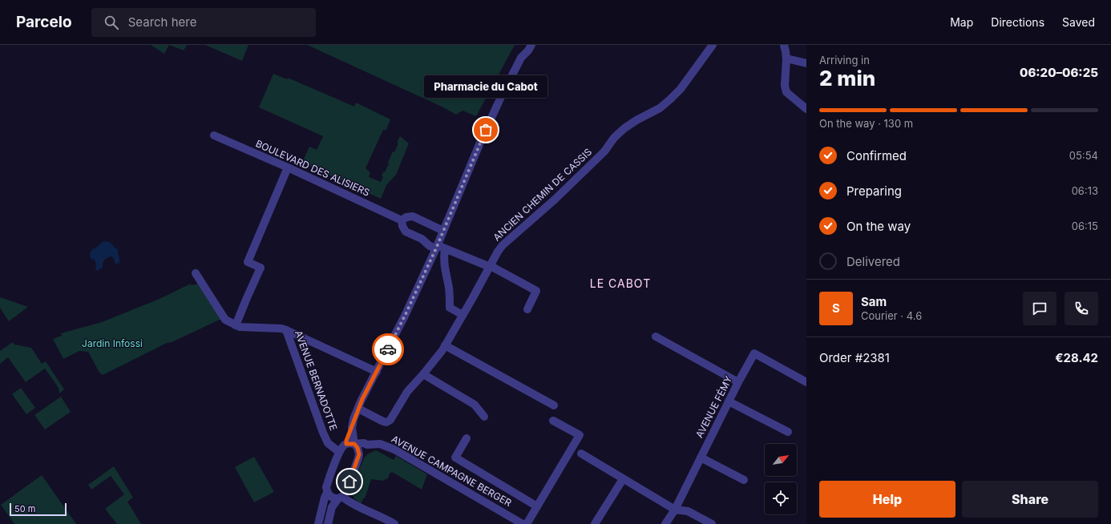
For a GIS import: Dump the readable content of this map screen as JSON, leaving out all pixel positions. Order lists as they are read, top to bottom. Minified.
{"streets":{"street":["BOULEVARD DES ALISIERS","ANCIEN CHEMIN DE CASSIS","AVENUE BERNADOTTE","AVENUE FÉMY","AVENUE CAMPAGNE BERGER"]},"districts":["LE CABOT"],"parks":["Jardin Infossi"],"places":["Pharmacie du Cabot"],"scale_bar":"50 m","north":"top right","page":{"header":"Parcelo","search":"Search here","nav":["Map","Directions","Saved"],"heading":["2 min","Arriving in","06:20–06:25"],"panel":["Sam","Courier · 4.6","Order #2381","€28.42"],"bubble":"Pharmacie du Cabot","bar":"On the way · 130 m","list":[["Confirmed","05:54"],["Preparing","06:13"],["On the way","06:15"],"Delivered"],"round":"S","buttons":["Help","Share"],"scale":"50 m"}}
